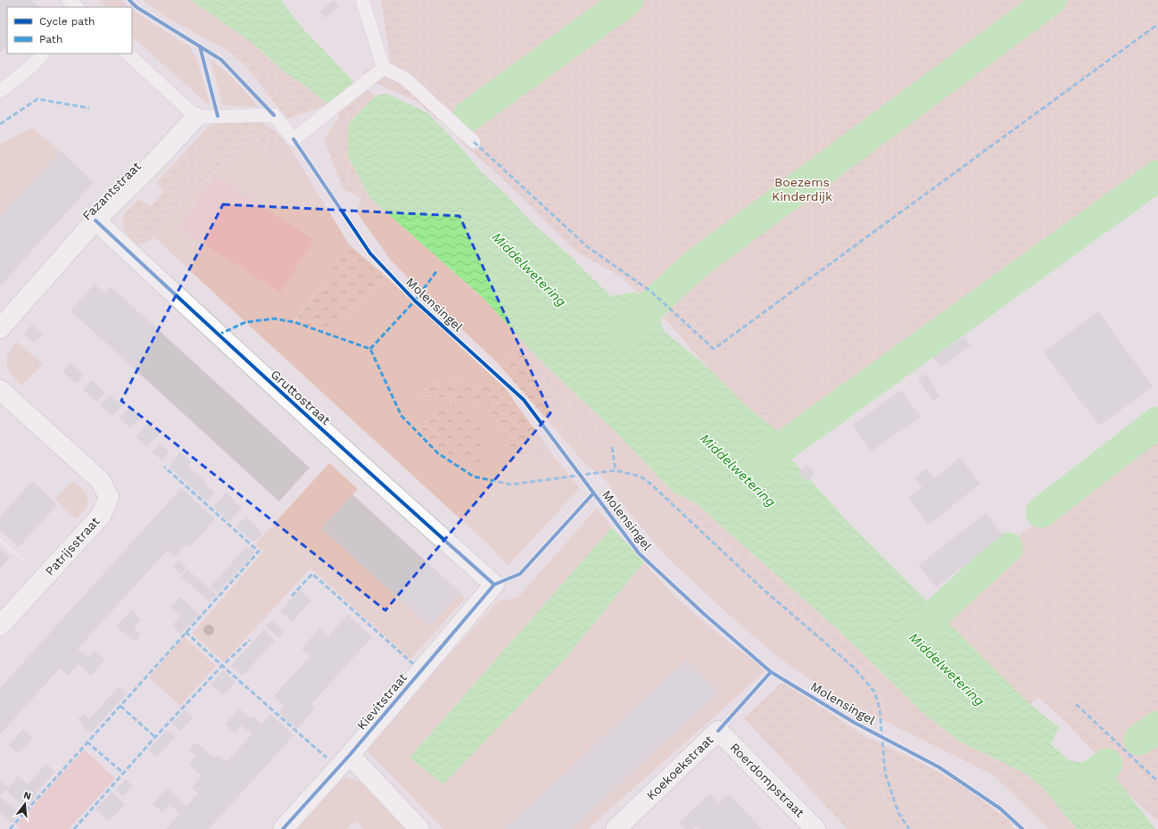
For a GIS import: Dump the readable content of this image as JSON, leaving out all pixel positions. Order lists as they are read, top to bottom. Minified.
{"streets":{"street":["Fazantstraat","Gruttostraat","Patrijsstraat","Kievitstraat","Koekoekstraat","Roerdompstraat"],"cycle path":["Molensingel"]},"crossings":[["Fazantstraat","Gruttostraat"],["Gruttostraat","Kievitstraat"],["Koekoekstraat","Roerdompstraat"]],"water":["Middelwetering"],"parks":["Boezems Kinderdijk"],"legend":["Cycle path","Path"],"north":"top"}
